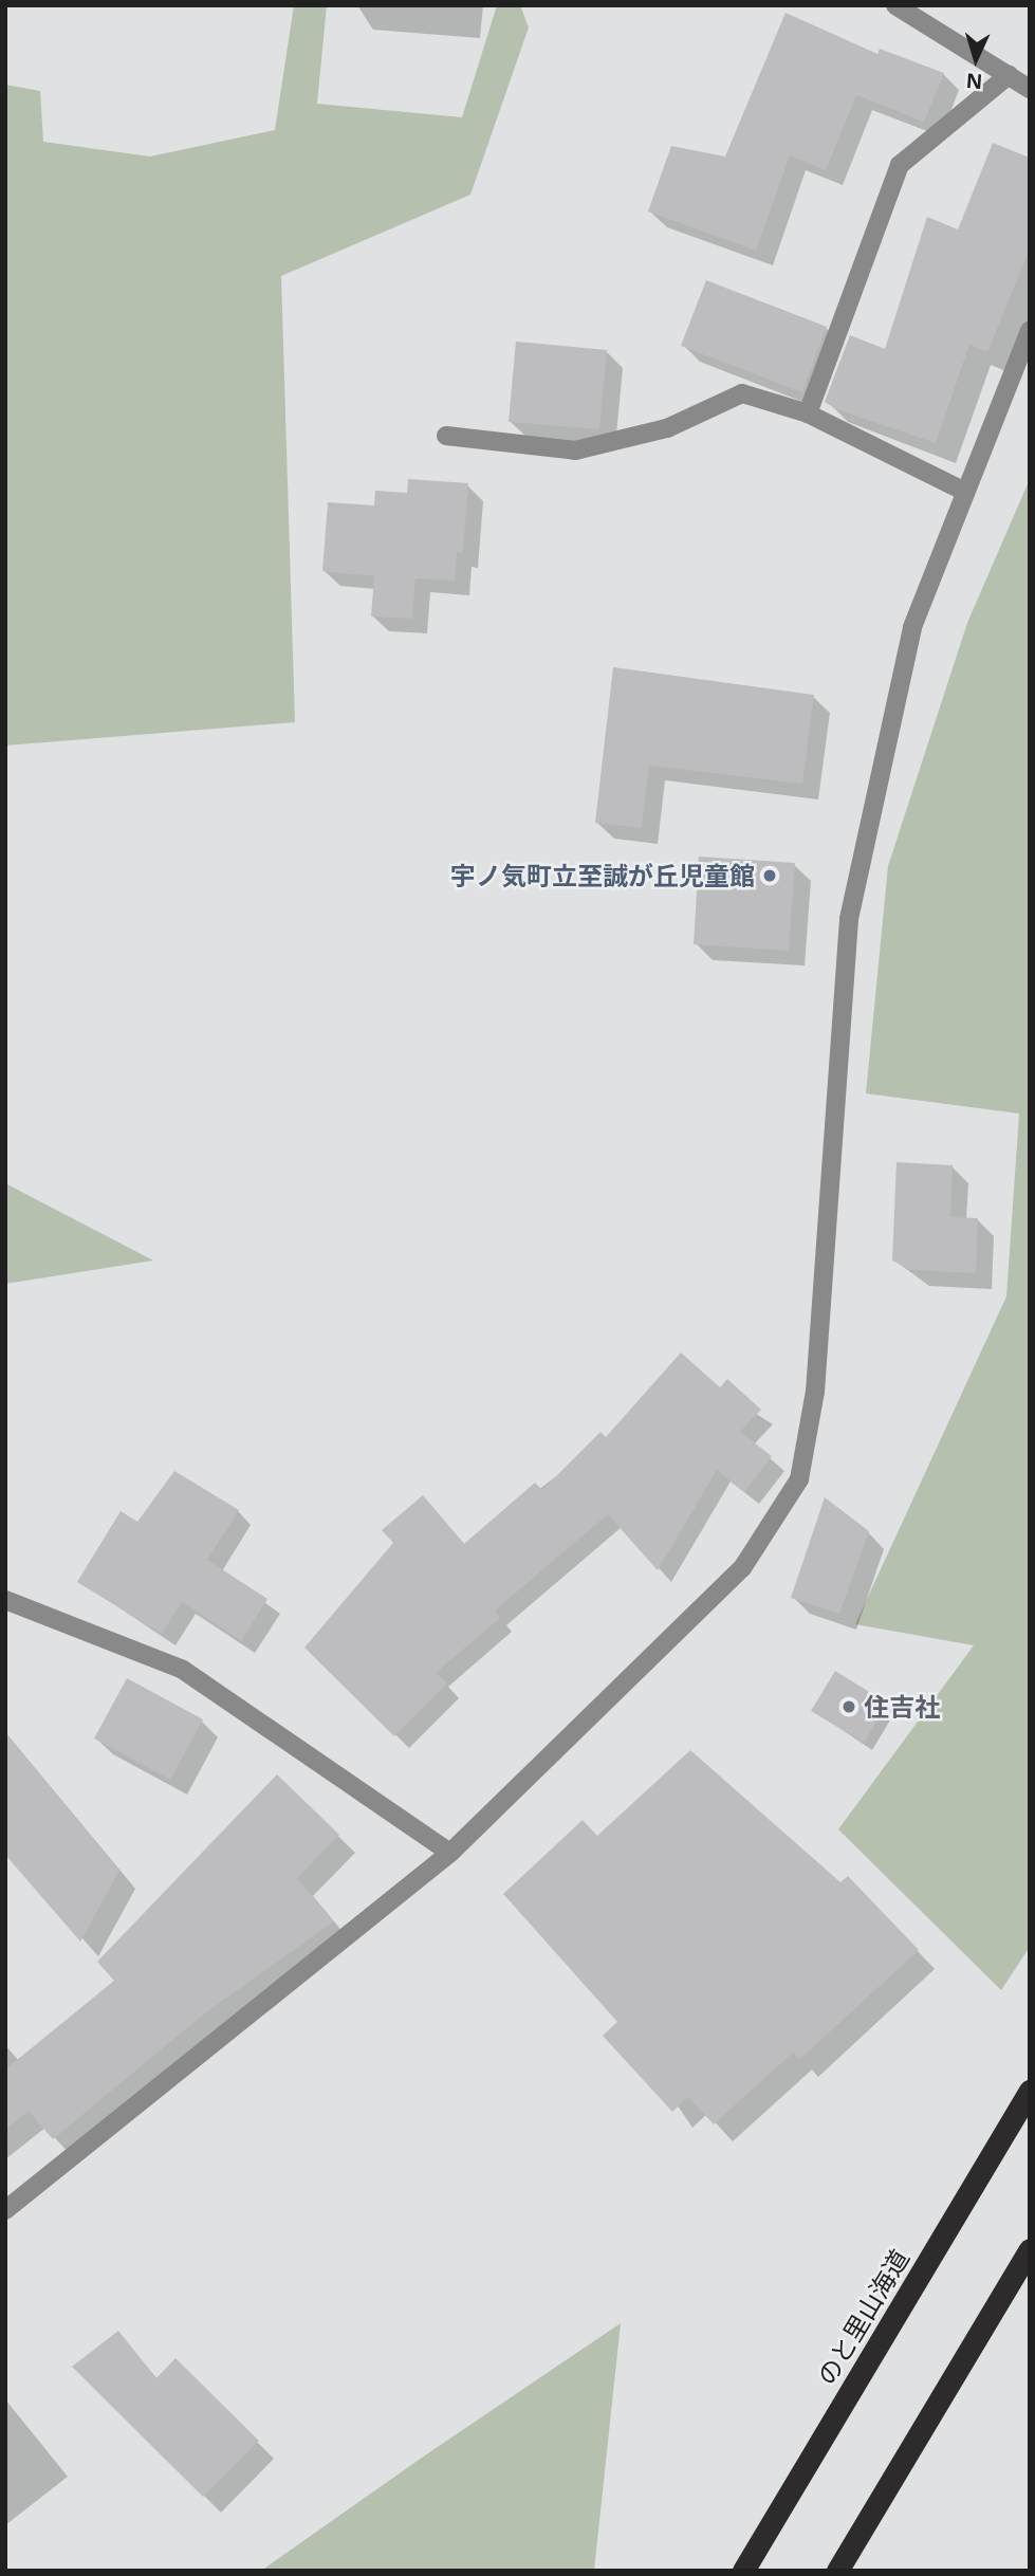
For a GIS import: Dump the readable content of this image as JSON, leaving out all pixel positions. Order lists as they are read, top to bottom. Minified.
{"streets":{"highway":["のと里山海道"]},"places":["宇ノ気町立至誠が丘児童館","住吉社"],"north":"bottom"}
